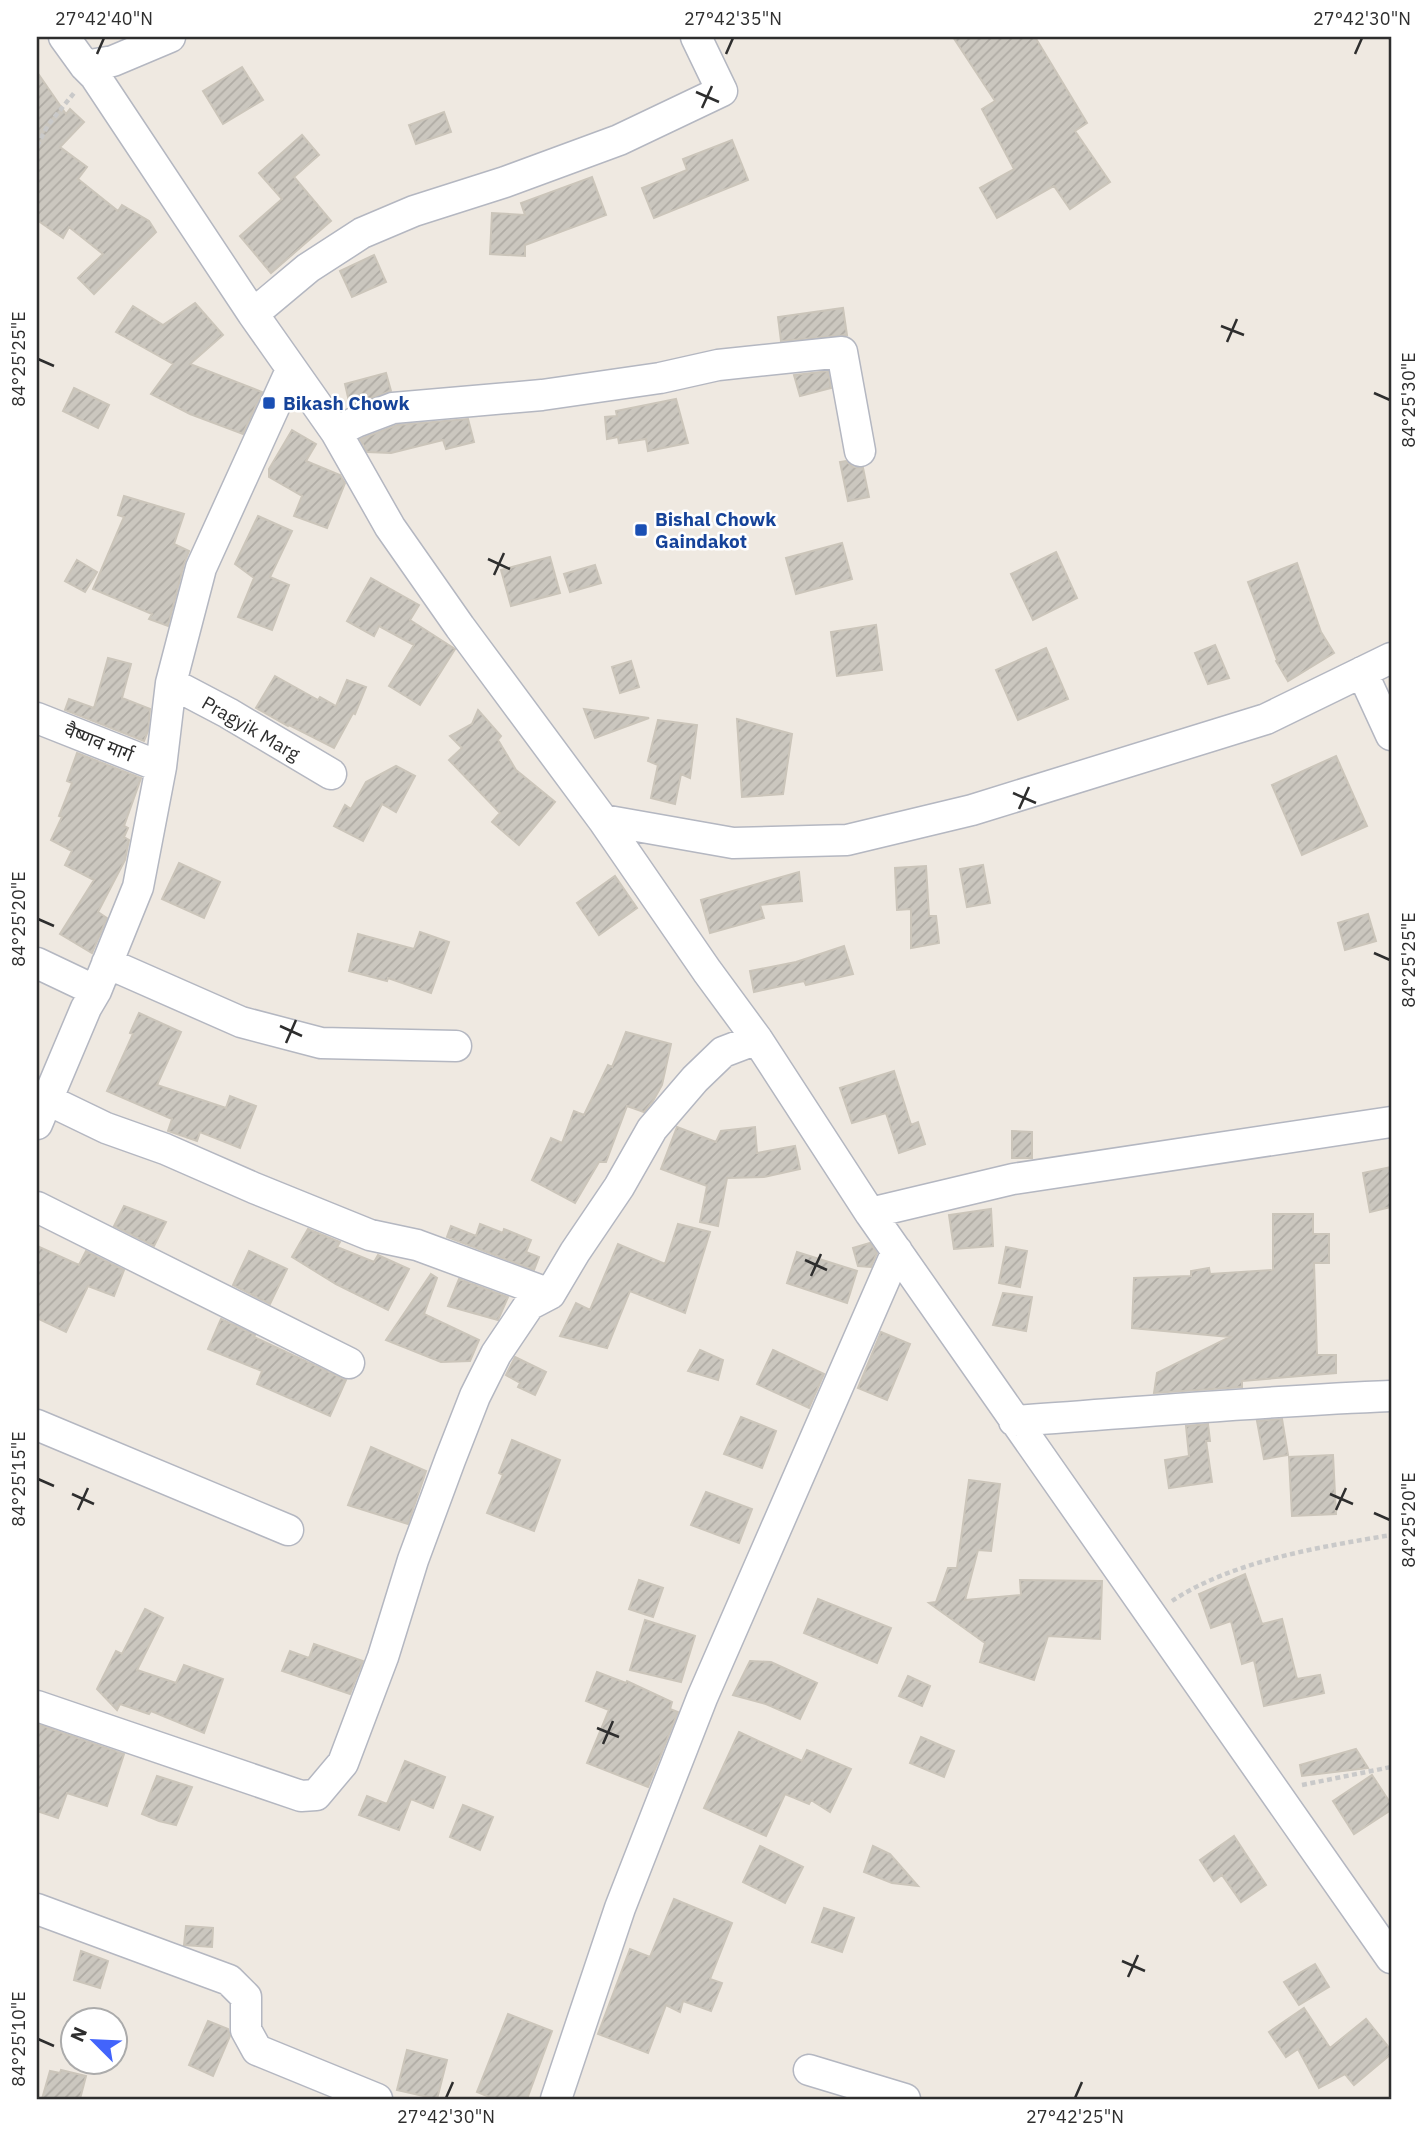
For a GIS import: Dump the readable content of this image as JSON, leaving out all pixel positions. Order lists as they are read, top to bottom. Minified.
{"streets":{"street":["Pragyik Marg","वैष्णव मार्ग"]},"places":{"transit":["Bikash Chowk","Bishal Chowk Gaindakot"]},"north":"top left","coordinates":["27°42'40\"N","27°42'35\"N","27°42'30\"N","84°25'25\"E","84°25'30\"E","84°25'20\"E","84°25'15\"E","84°25'10\"E","27°42'25\"N"]}
